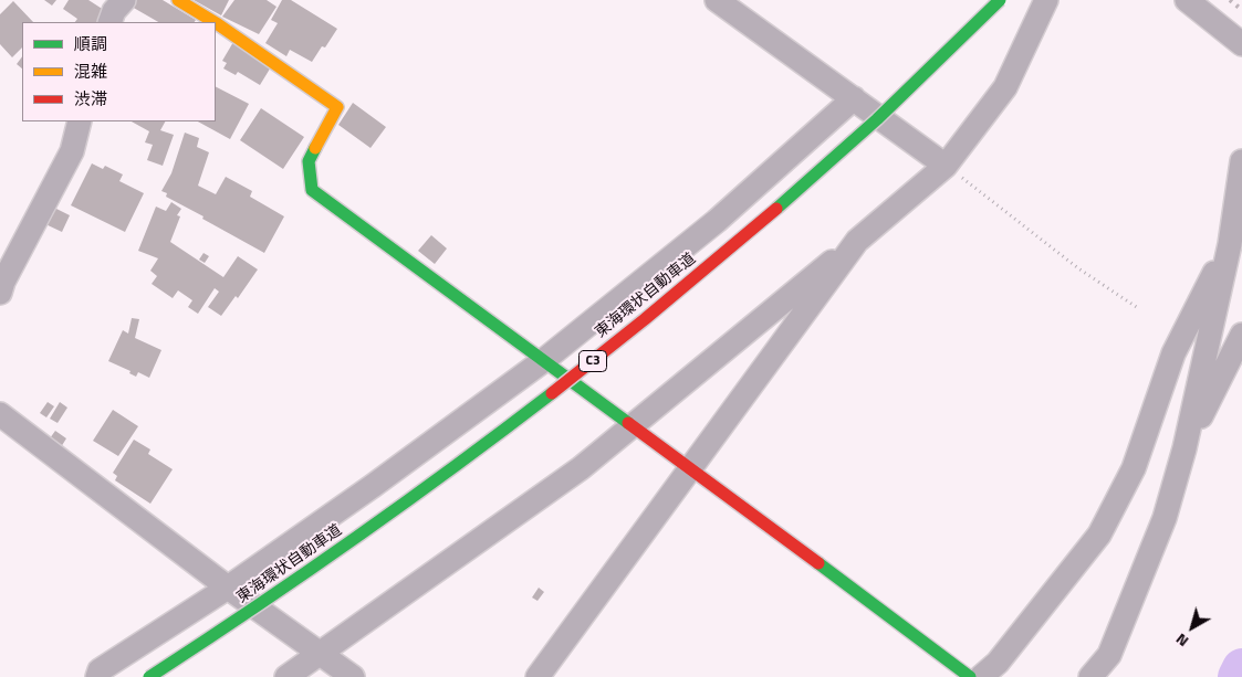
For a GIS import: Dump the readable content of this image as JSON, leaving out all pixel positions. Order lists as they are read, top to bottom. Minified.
{"streets":{"main road":["東海環状自動車道","C3"]},"legend":["順調","混雑","渋滞"],"north":"bottom left"}
